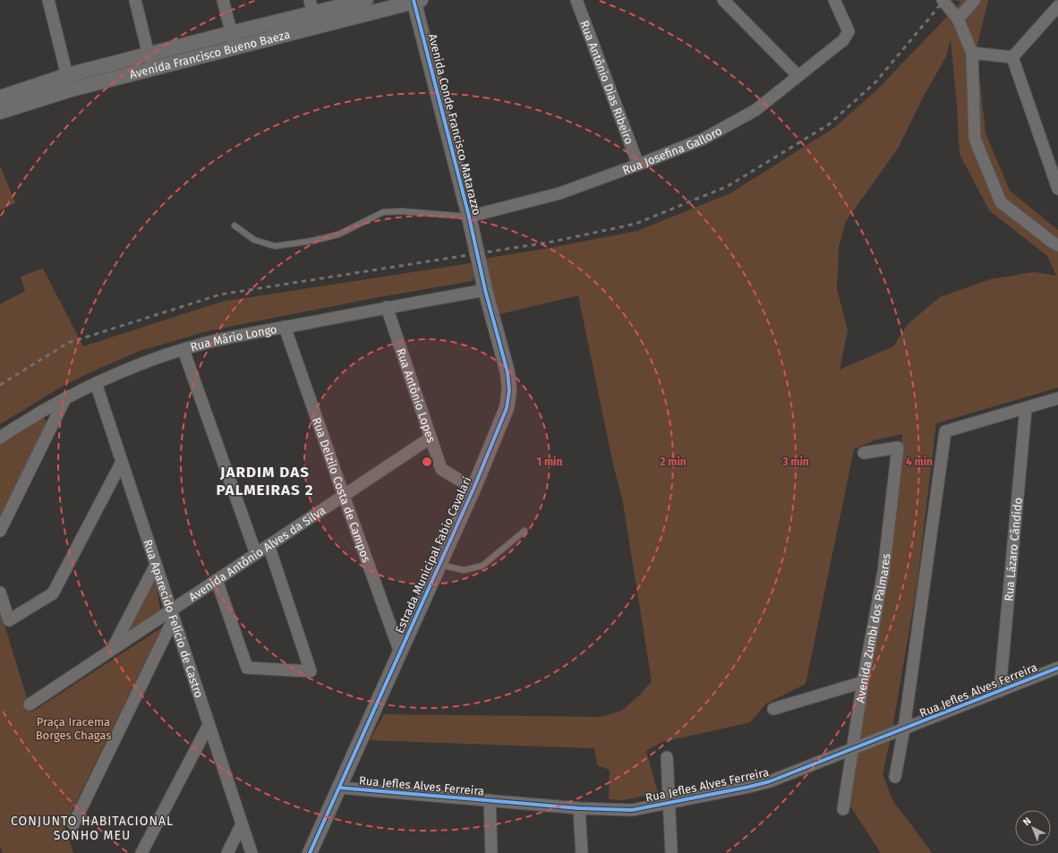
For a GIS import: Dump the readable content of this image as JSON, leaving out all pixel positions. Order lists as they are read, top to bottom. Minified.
{"streets":{"street":["Avenida Francisco Bueno Baeza","Rua Antônio Dias Ribeiro","Avenida Conde Francisco Matarazzo","Rua Josefina Galloro","Rua Mário Longo","Rua Antônio Lopes","Rua Delzilo Costa de Campos","Rua Lázaro Cândido","Avenida Antônio Alves da Silva","Estrada Municipal Fabio Cavalari","Rua Aparecido Felício de Castro","Avenida Zumbi dos Palmares","Rua Jefles Alves Ferreira"]},"crossings":[["Avenida Francisco Bueno Baeza","Avenida Conde Francisco Matarazzo"],["Rua Antônio Dias Ribeiro","Rua Josefina Galloro"],["Avenida Conde Francisco Matarazzo","Rua Josefina Galloro"],["Avenida Conde Francisco Matarazzo","Estrada Municipal Fabio Cavalari"],["Rua Mário Longo","Rua Antônio Lopes"],["Rua Mário Longo","Rua Delzilo Costa de Campos"],["Rua Mário Longo","Estrada Municipal Fabio Cavalari"],["Rua Mário Longo","Rua Aparecido Felício de Castro"],["Rua Antônio Lopes","Avenida Antônio Alves da Silva"],["Rua Antônio Lopes","Estrada Municipal Fabio Cavalari"],["Rua Delzilo Costa de Campos","Avenida Antônio Alves da Silva"],["Rua Delzilo Costa de Campos","Estrada Municipal Fabio Cavalari"],["Rua Lázaro Cândido","Rua Jefles Alves Ferreira"],["Avenida Antônio Alves da Silva","Rua Aparecido Felício de Castro"],["Estrada Municipal Fabio Cavalari","Rua Jefles Alves Ferreira"],["Avenida Zumbi dos Palmares","Rua Jefles Alves Ferreira"]],"districts":["JARDIM DAS PALMEIRAS 2","CONJUNTO HABITACIONAL SONHO MEU"],"parks":["Praça Iracema Borges Chagas"],"north":"top left","rings":["1 min","2 min","3 min","4 min"]}
